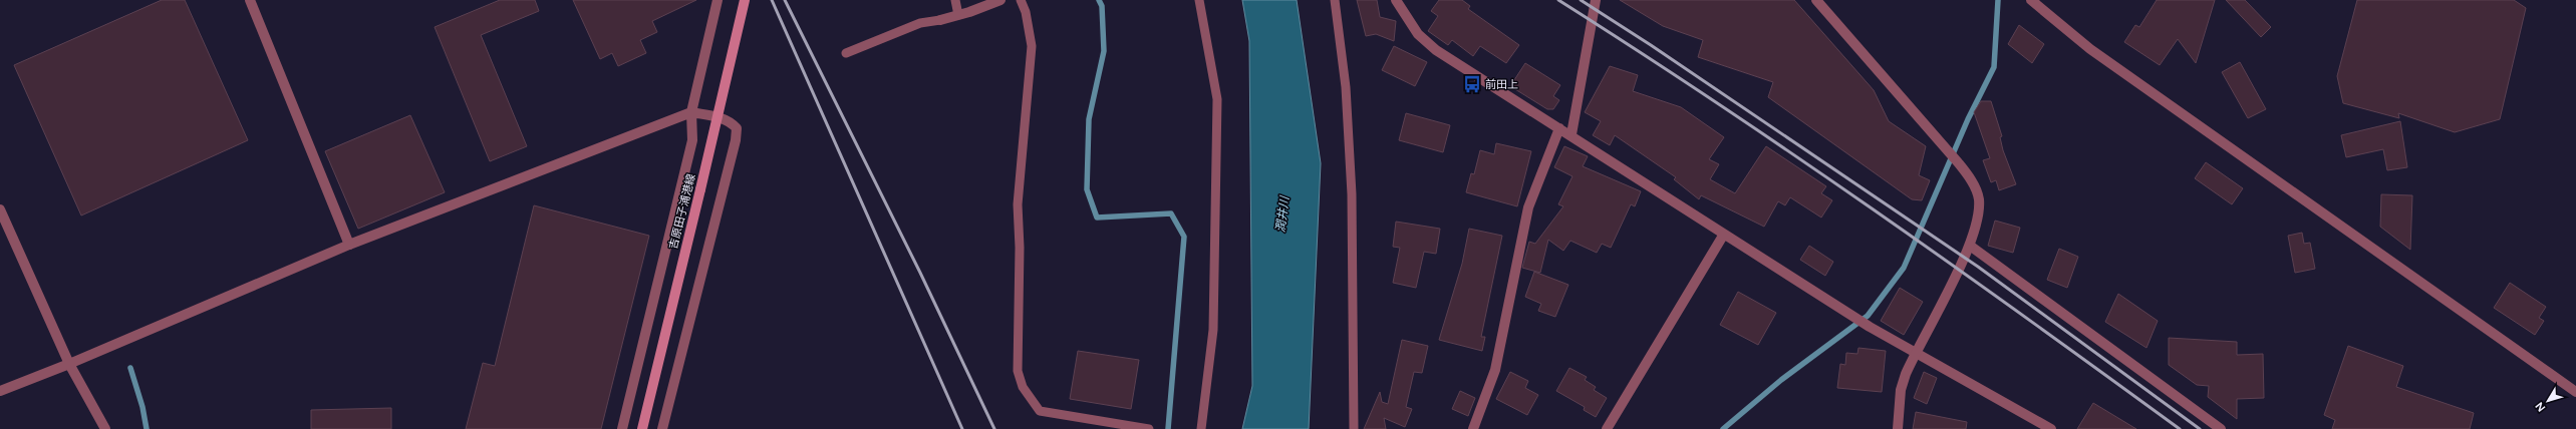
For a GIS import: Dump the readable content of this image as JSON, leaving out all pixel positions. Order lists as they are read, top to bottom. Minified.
{"streets":{"main road":["吉原田子浦港線"]},"water":["潤井川"],"places":{"bus stop":["前田上"]},"north":"bottom left"}
